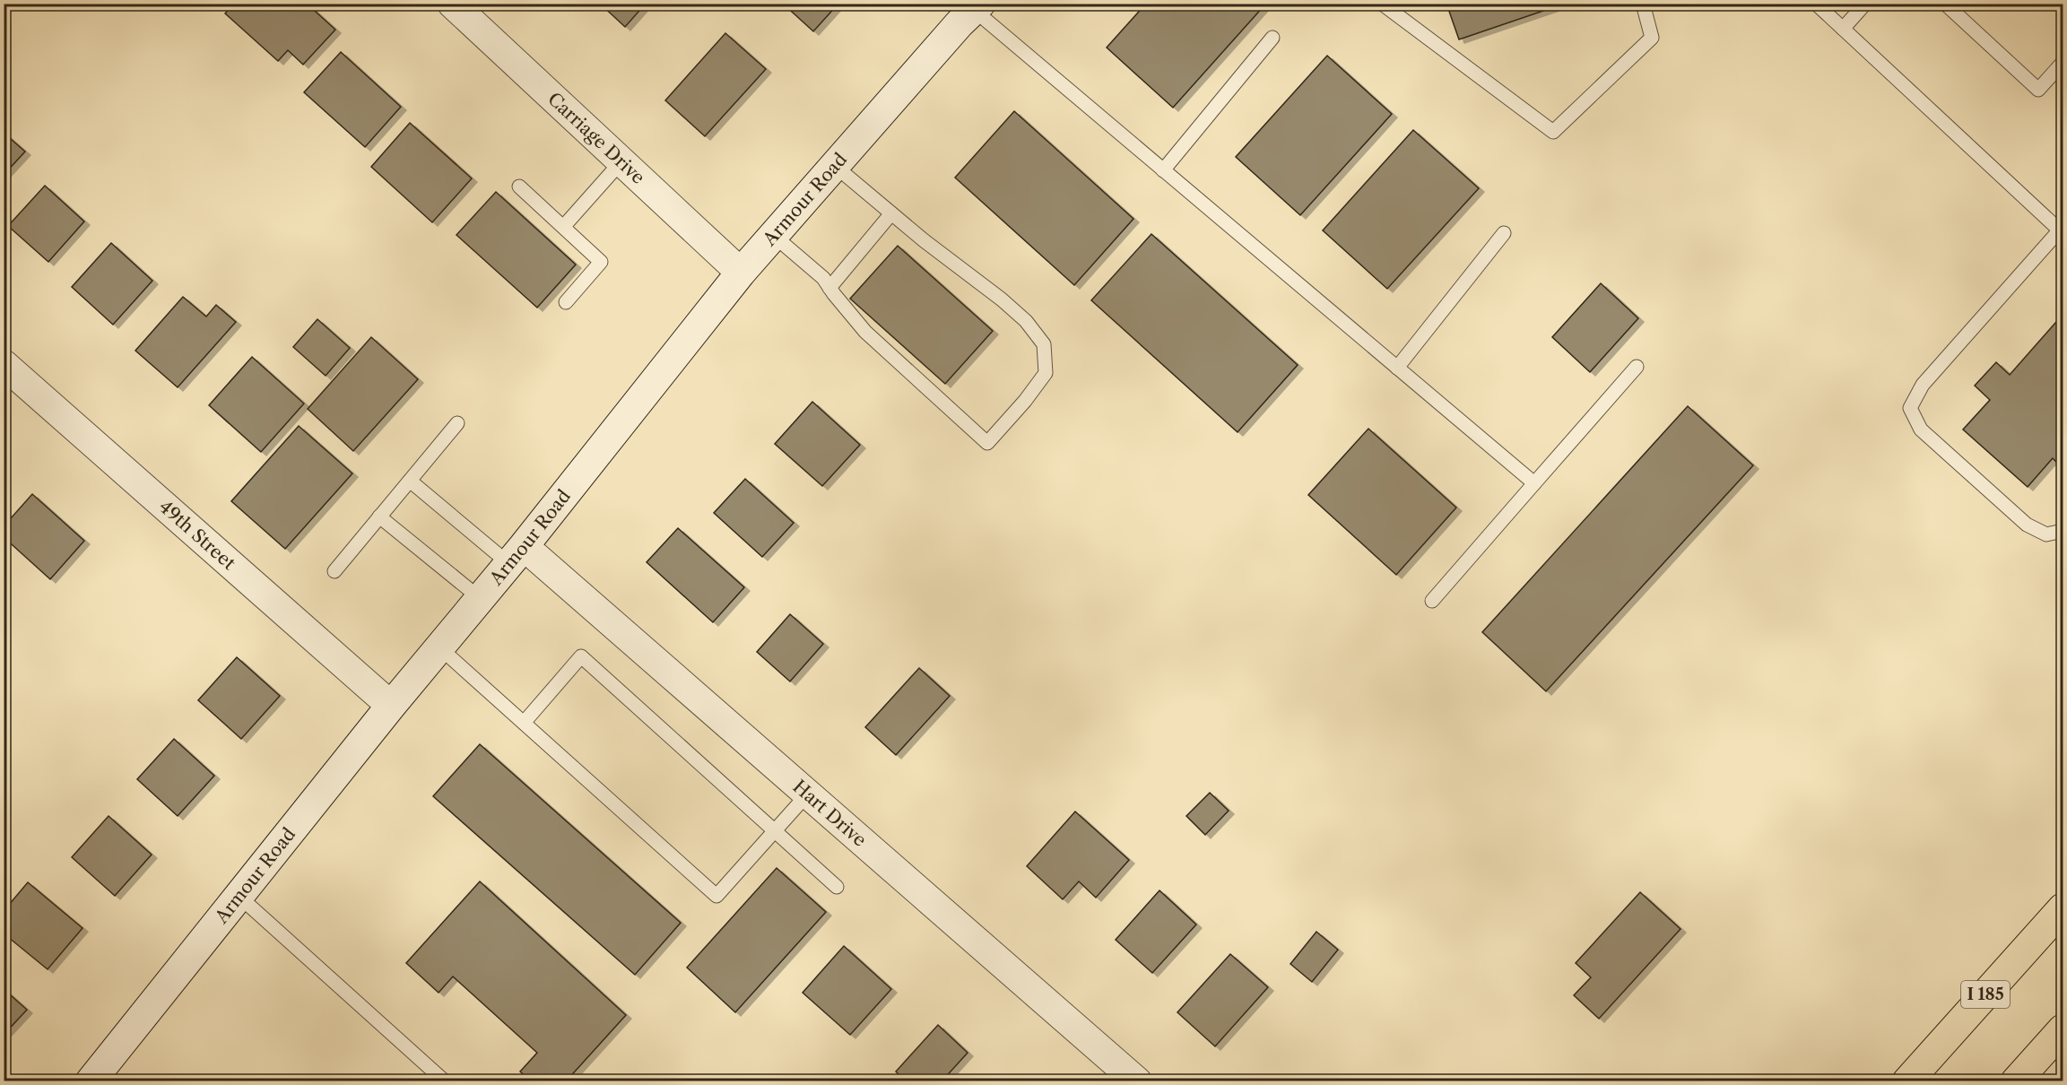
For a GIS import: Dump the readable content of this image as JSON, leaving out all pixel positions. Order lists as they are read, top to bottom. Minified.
{"streets":{"highway":["I 185"],"street":["Carriage Drive","Armour Road","49th Street","Hart Drive"]},"crossings":[["Carriage Drive","Armour Road"],["Armour Road","49th Street"],["Armour Road","Hart Drive"]]}
